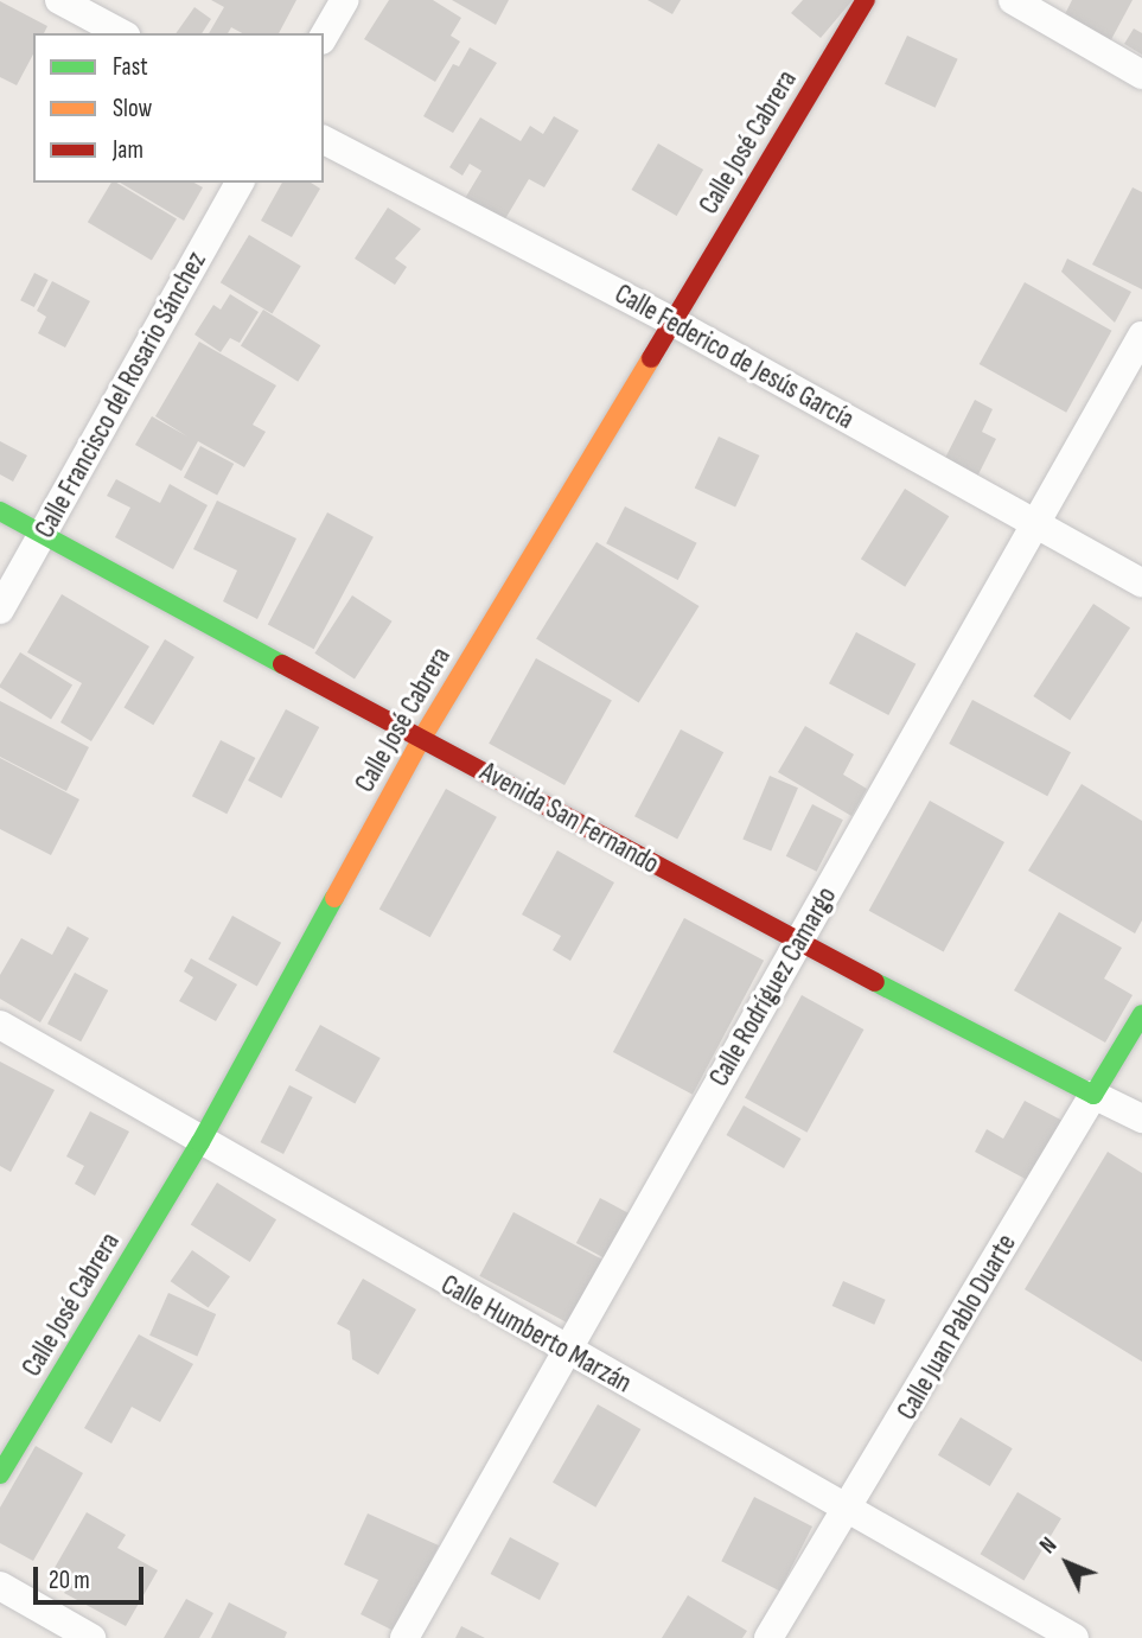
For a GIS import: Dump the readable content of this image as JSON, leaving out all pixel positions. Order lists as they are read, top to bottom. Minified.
{"streets":{"street":["Calle José Cabrera","Calle Federico de Jesús García","Calle Francisco del Rosario Sánchez","Avenida San Fernando","Calle Rodríguez Camargo","Calle Juan Pablo Duarte","Calle Humberto Marzán"]},"crossings":[["Calle José Cabrera","Calle Federico de Jesús García"],["Calle José Cabrera","Avenida San Fernando"],["Calle José Cabrera","Calle Humberto Marzán"],["Calle Federico de Jesús García","Calle Rodríguez Camargo"],["Calle Francisco del Rosario Sánchez","Avenida San Fernando"],["Avenida San Fernando","Calle Rodríguez Camargo"],["Avenida San Fernando","Calle Juan Pablo Duarte"],["Calle Rodríguez Camargo","Calle Humberto Marzán"],["Calle Juan Pablo Duarte","Calle Humberto Marzán"]],"legend":["Fast","Slow","Jam"],"scale_bar":"20 m","north":"top left"}
